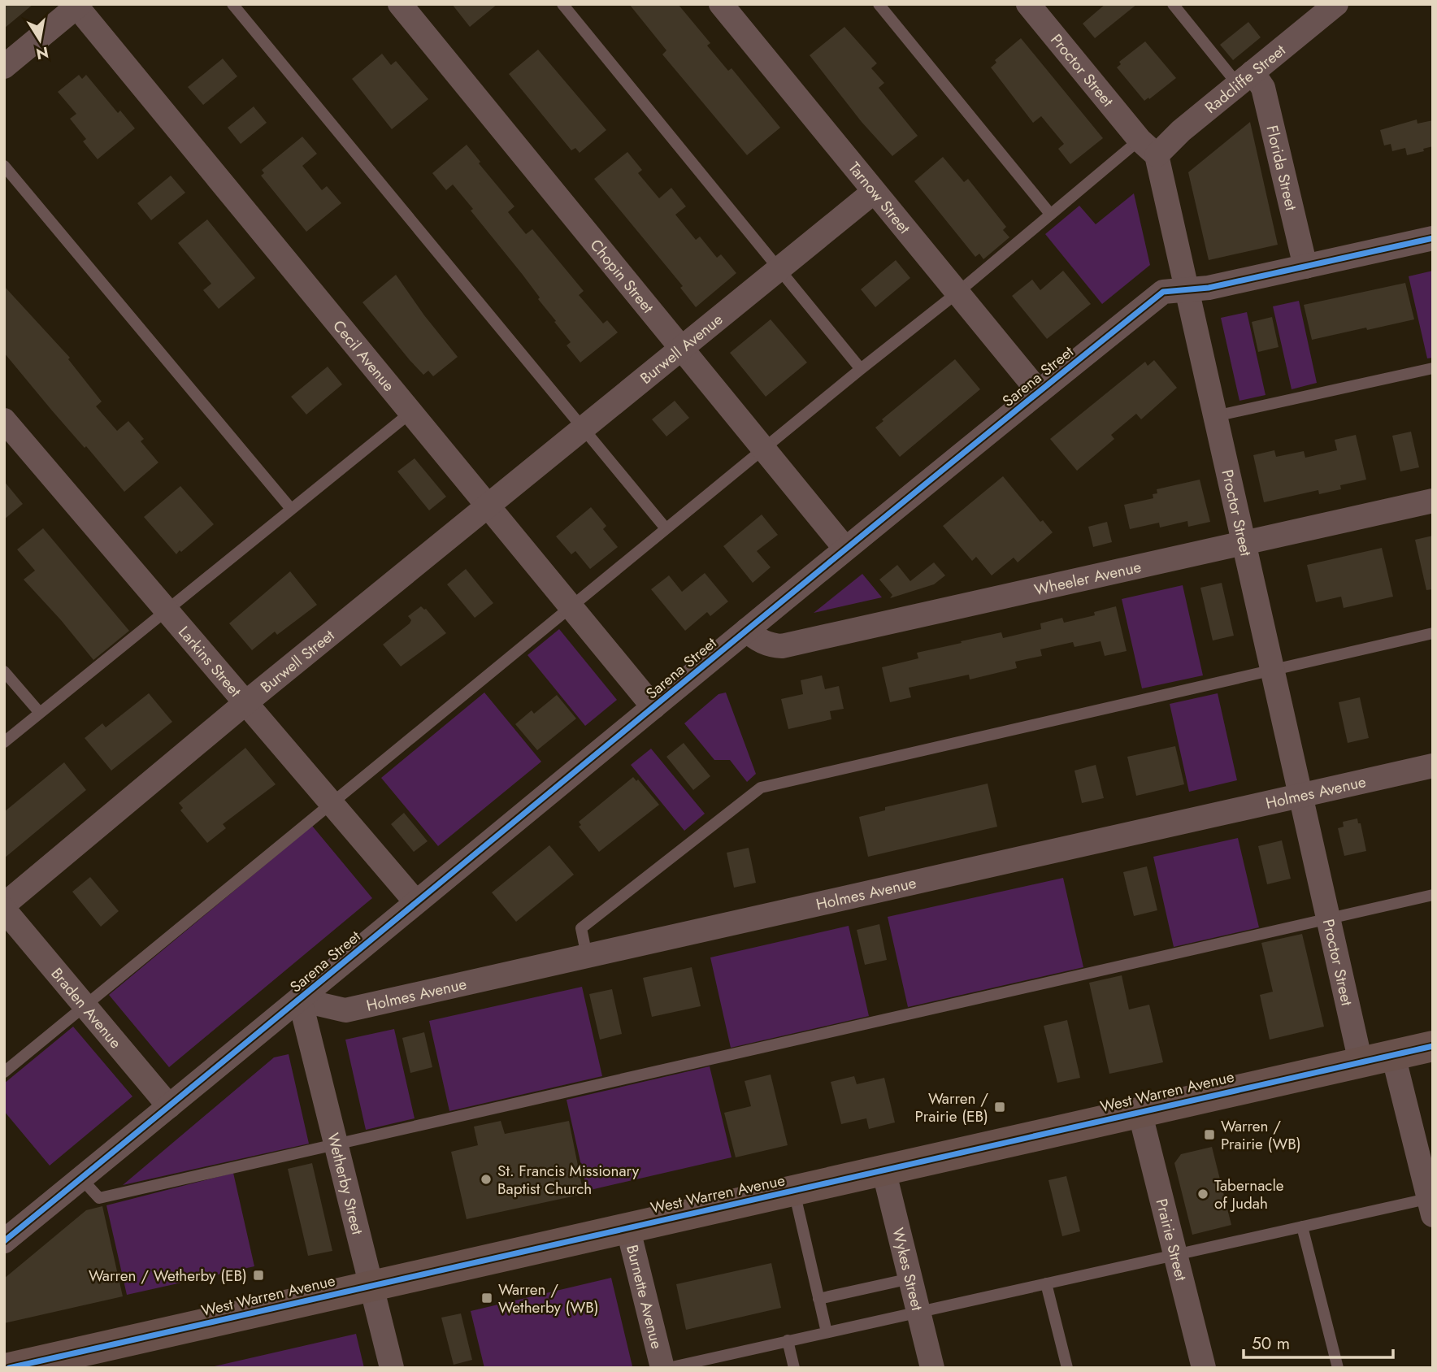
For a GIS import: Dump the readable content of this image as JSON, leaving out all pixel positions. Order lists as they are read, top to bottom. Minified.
{"streets":{"main road":["West Warren Avenue"],"street":["Proctor Street","Radcliffe Street","Florida Street","Tarnow Street","Chopin Street","Burwell Avenue","Cecil Avenue","Sarena Street","Wheeler Avenue","Larkins Street","Burwell Street","Holmes Avenue","Braden Avenue","Wetherby Street","Prairie Street","Wykes Street","Burnette Avenue"]},"crossings":[["Proctor Street","Radcliffe Street"],["Proctor Street","Sarena Street"],["Proctor Street","Wheeler Avenue"],["Proctor Street","Holmes Avenue"],["Proctor Street","West Warren Avenue"],["Radcliffe Street","Florida Street"],["Florida Street","Sarena Street"],["Tarnow Street","Burwell Avenue"],["Tarnow Street","Sarena Street"],["Chopin Street","Burwell Avenue"],["Chopin Street","Sarena Street"],["Burwell Avenue","Cecil Avenue"],["Burwell Avenue","Burwell Street"],["Cecil Avenue","Sarena Street"],["Cecil Avenue","Burwell Street"],["Sarena Street","Wheeler Avenue"],["Sarena Street","Larkins Street"],["Sarena Street","Holmes Avenue"],["Sarena Street","Braden Avenue"],["Sarena Street","Wetherby Street"],["Larkins Street","Burwell Street"],["Holmes Avenue","Wetherby Street"],["West Warren Avenue","Wetherby Street"],["West Warren Avenue","Prairie Street"],["West Warren Avenue","Wykes Street"],["West Warren Avenue","Burnette Avenue"]],"places":{"transit":["Warren / Prairie (EB)","Warren / Prairie (WB)","Warren / Wetherby (EB)","Warren / Wetherby (WB)"],"other":["St. Francis Missionary Baptist Church","Tabernacle of Judah"]},"scale_bar":"50 m","north":"bottom"}
